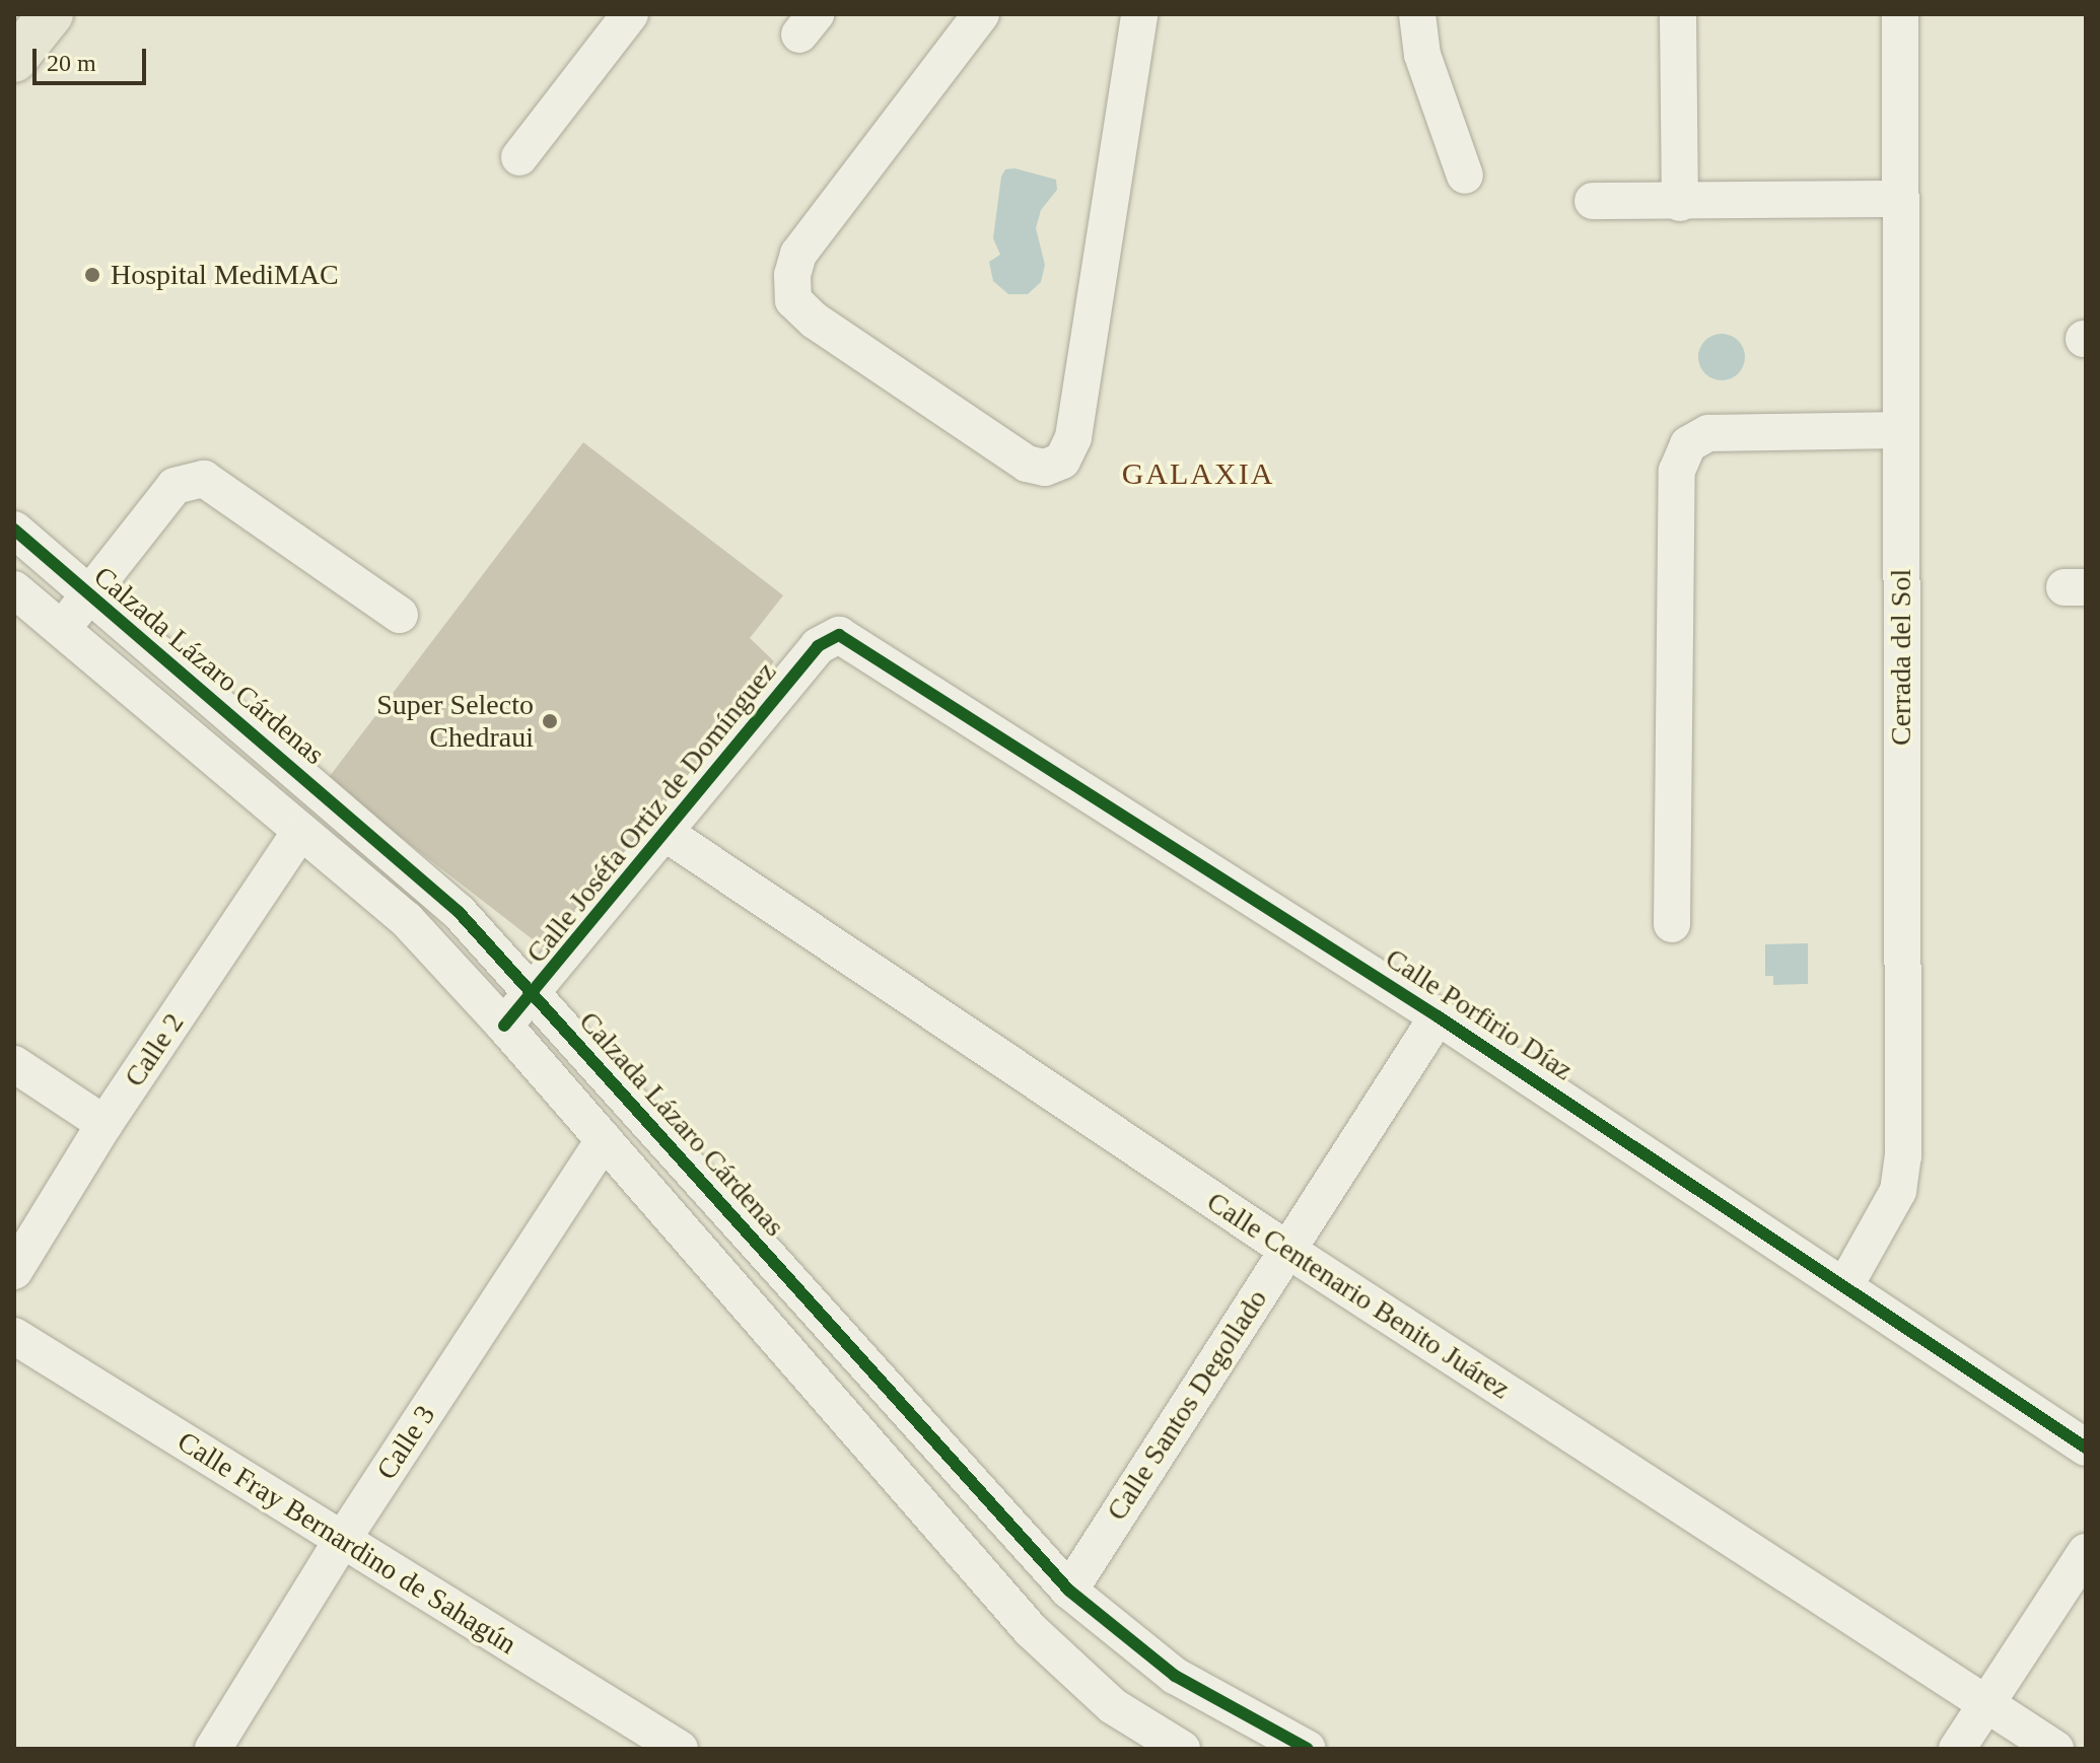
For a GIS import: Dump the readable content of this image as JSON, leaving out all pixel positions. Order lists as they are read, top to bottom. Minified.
{"streets":{"street":["Cerrada del Sol","Calzada Lázaro Cárdenas","Calle Joséfa Ortiz de Domínguez","Calle Porfirio Díaz","Calle 2","Calle Centenario Benito Juárez","Calle Santos Degollado","Calle 3","Calle Fray Bernardino de Sahagún"]},"crossings":[["Cerrada del Sol","Calle Porfirio Díaz"],["Calzada Lázaro Cárdenas","Calle Joséfa Ortiz de Domínguez"],["Calzada Lázaro Cárdenas","Calle Santos Degollado"],["Calle Joséfa Ortiz de Domínguez","Calle Porfirio Díaz"],["Calle Joséfa Ortiz de Domínguez","Calle Centenario Benito Juárez"],["Calle Porfirio Díaz","Calle Santos Degollado"],["Calle Centenario Benito Juárez","Calle Santos Degollado"],["Calle 3","Calle Fray Bernardino de Sahagún"]],"districts":["GALAXIA"],"places":["Hospital MediMAC","Super Selecto Chedraui"],"scale_bar":"20 m"}
